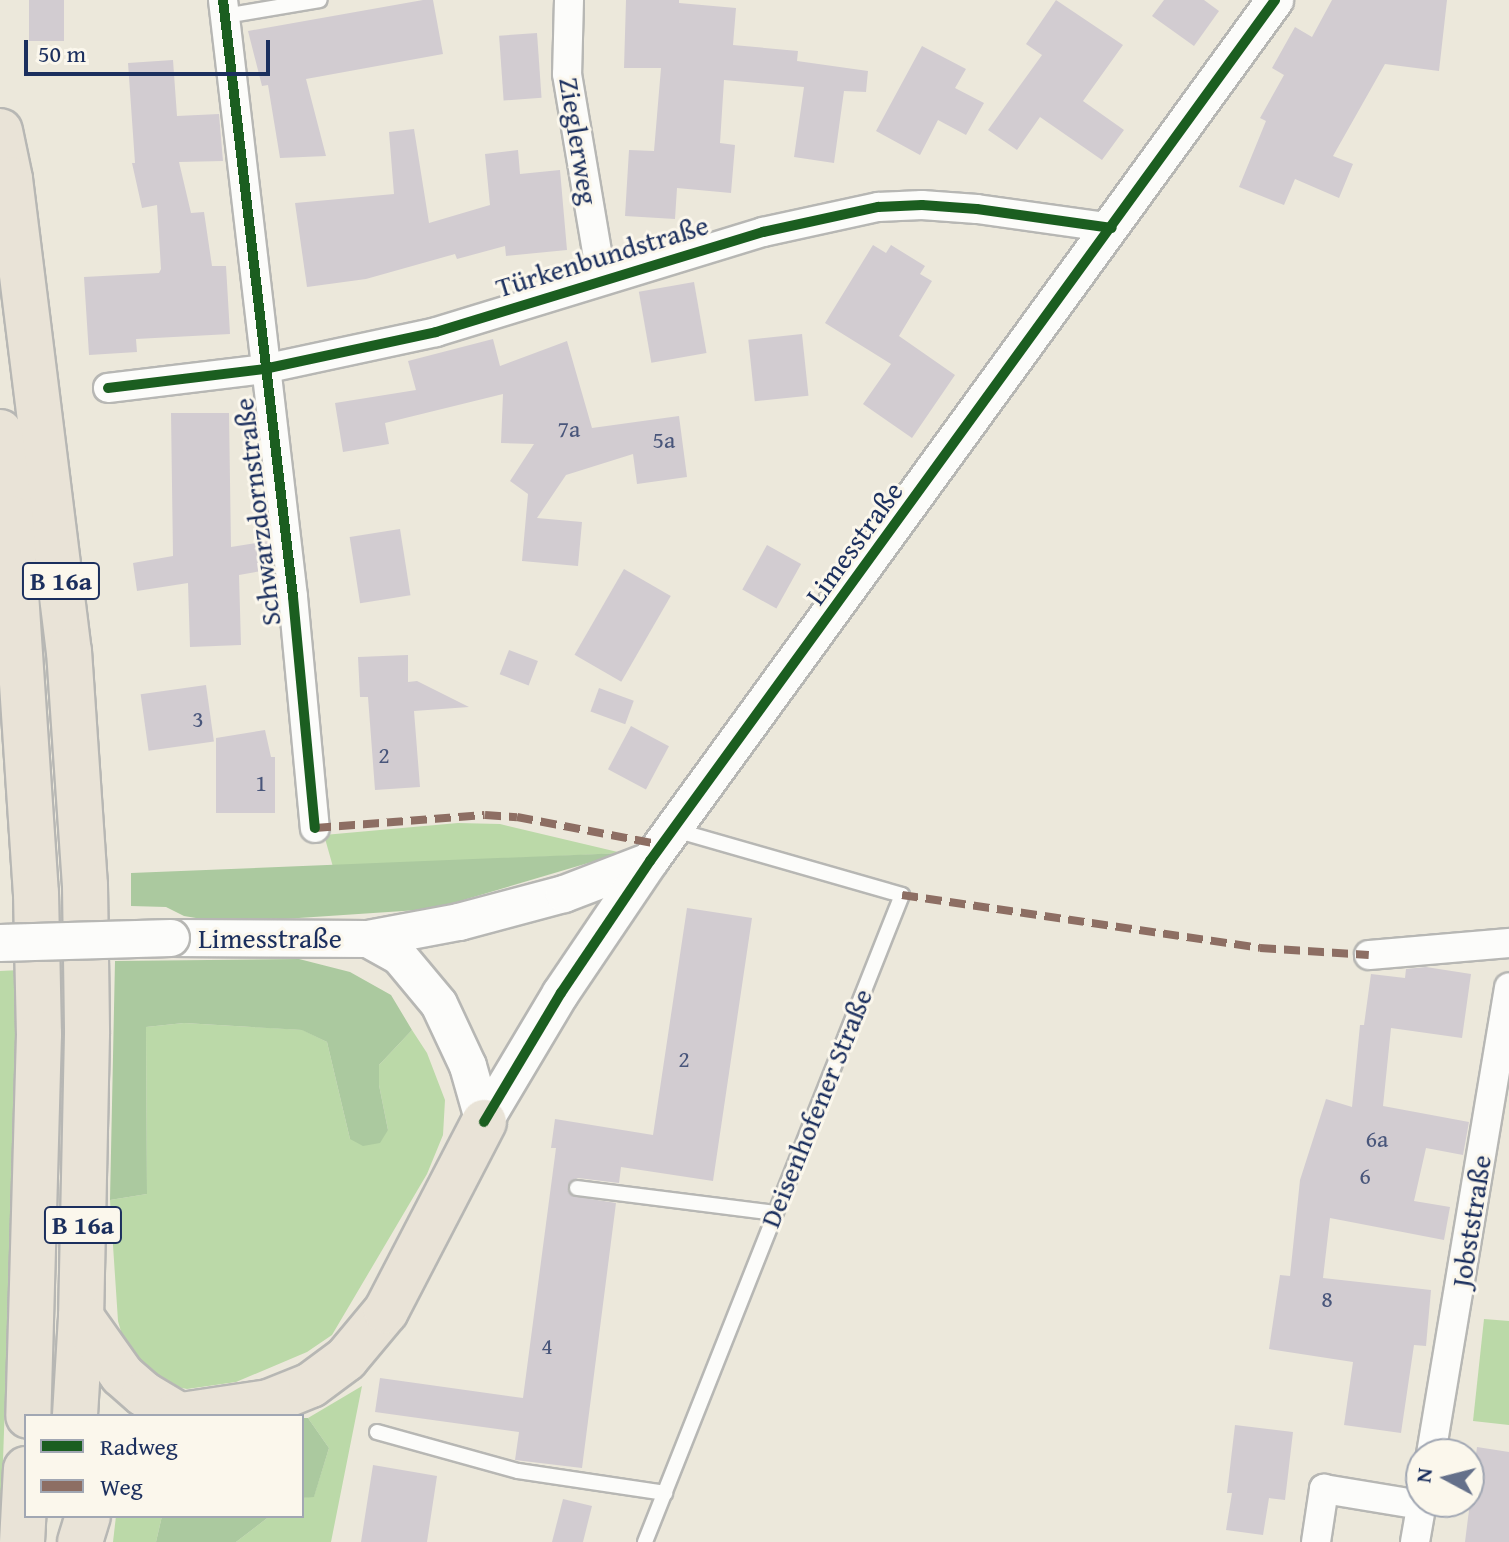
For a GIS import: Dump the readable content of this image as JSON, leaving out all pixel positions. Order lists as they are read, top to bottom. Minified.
{"streets":{"highway":["B 16a"],"street":["Zieglerweg","Türkenbundstraße","Schwarzdornstraße","Limesstraße","Jobststraße"],"lane":["Deisenhofener Straße"]},"crossings":[["Zieglerweg","Türkenbundstraße"],["Türkenbundstraße","Schwarzdornstraße"],["Türkenbundstraße","Limesstraße"],["Limesstraße","Deisenhofener Straße"]],"house_numbers":["7a","5a","3","2","1","2","6a","6","8","4"],"legend":["Radweg","Weg"],"scale_bar":"50 m","north":"left"}
